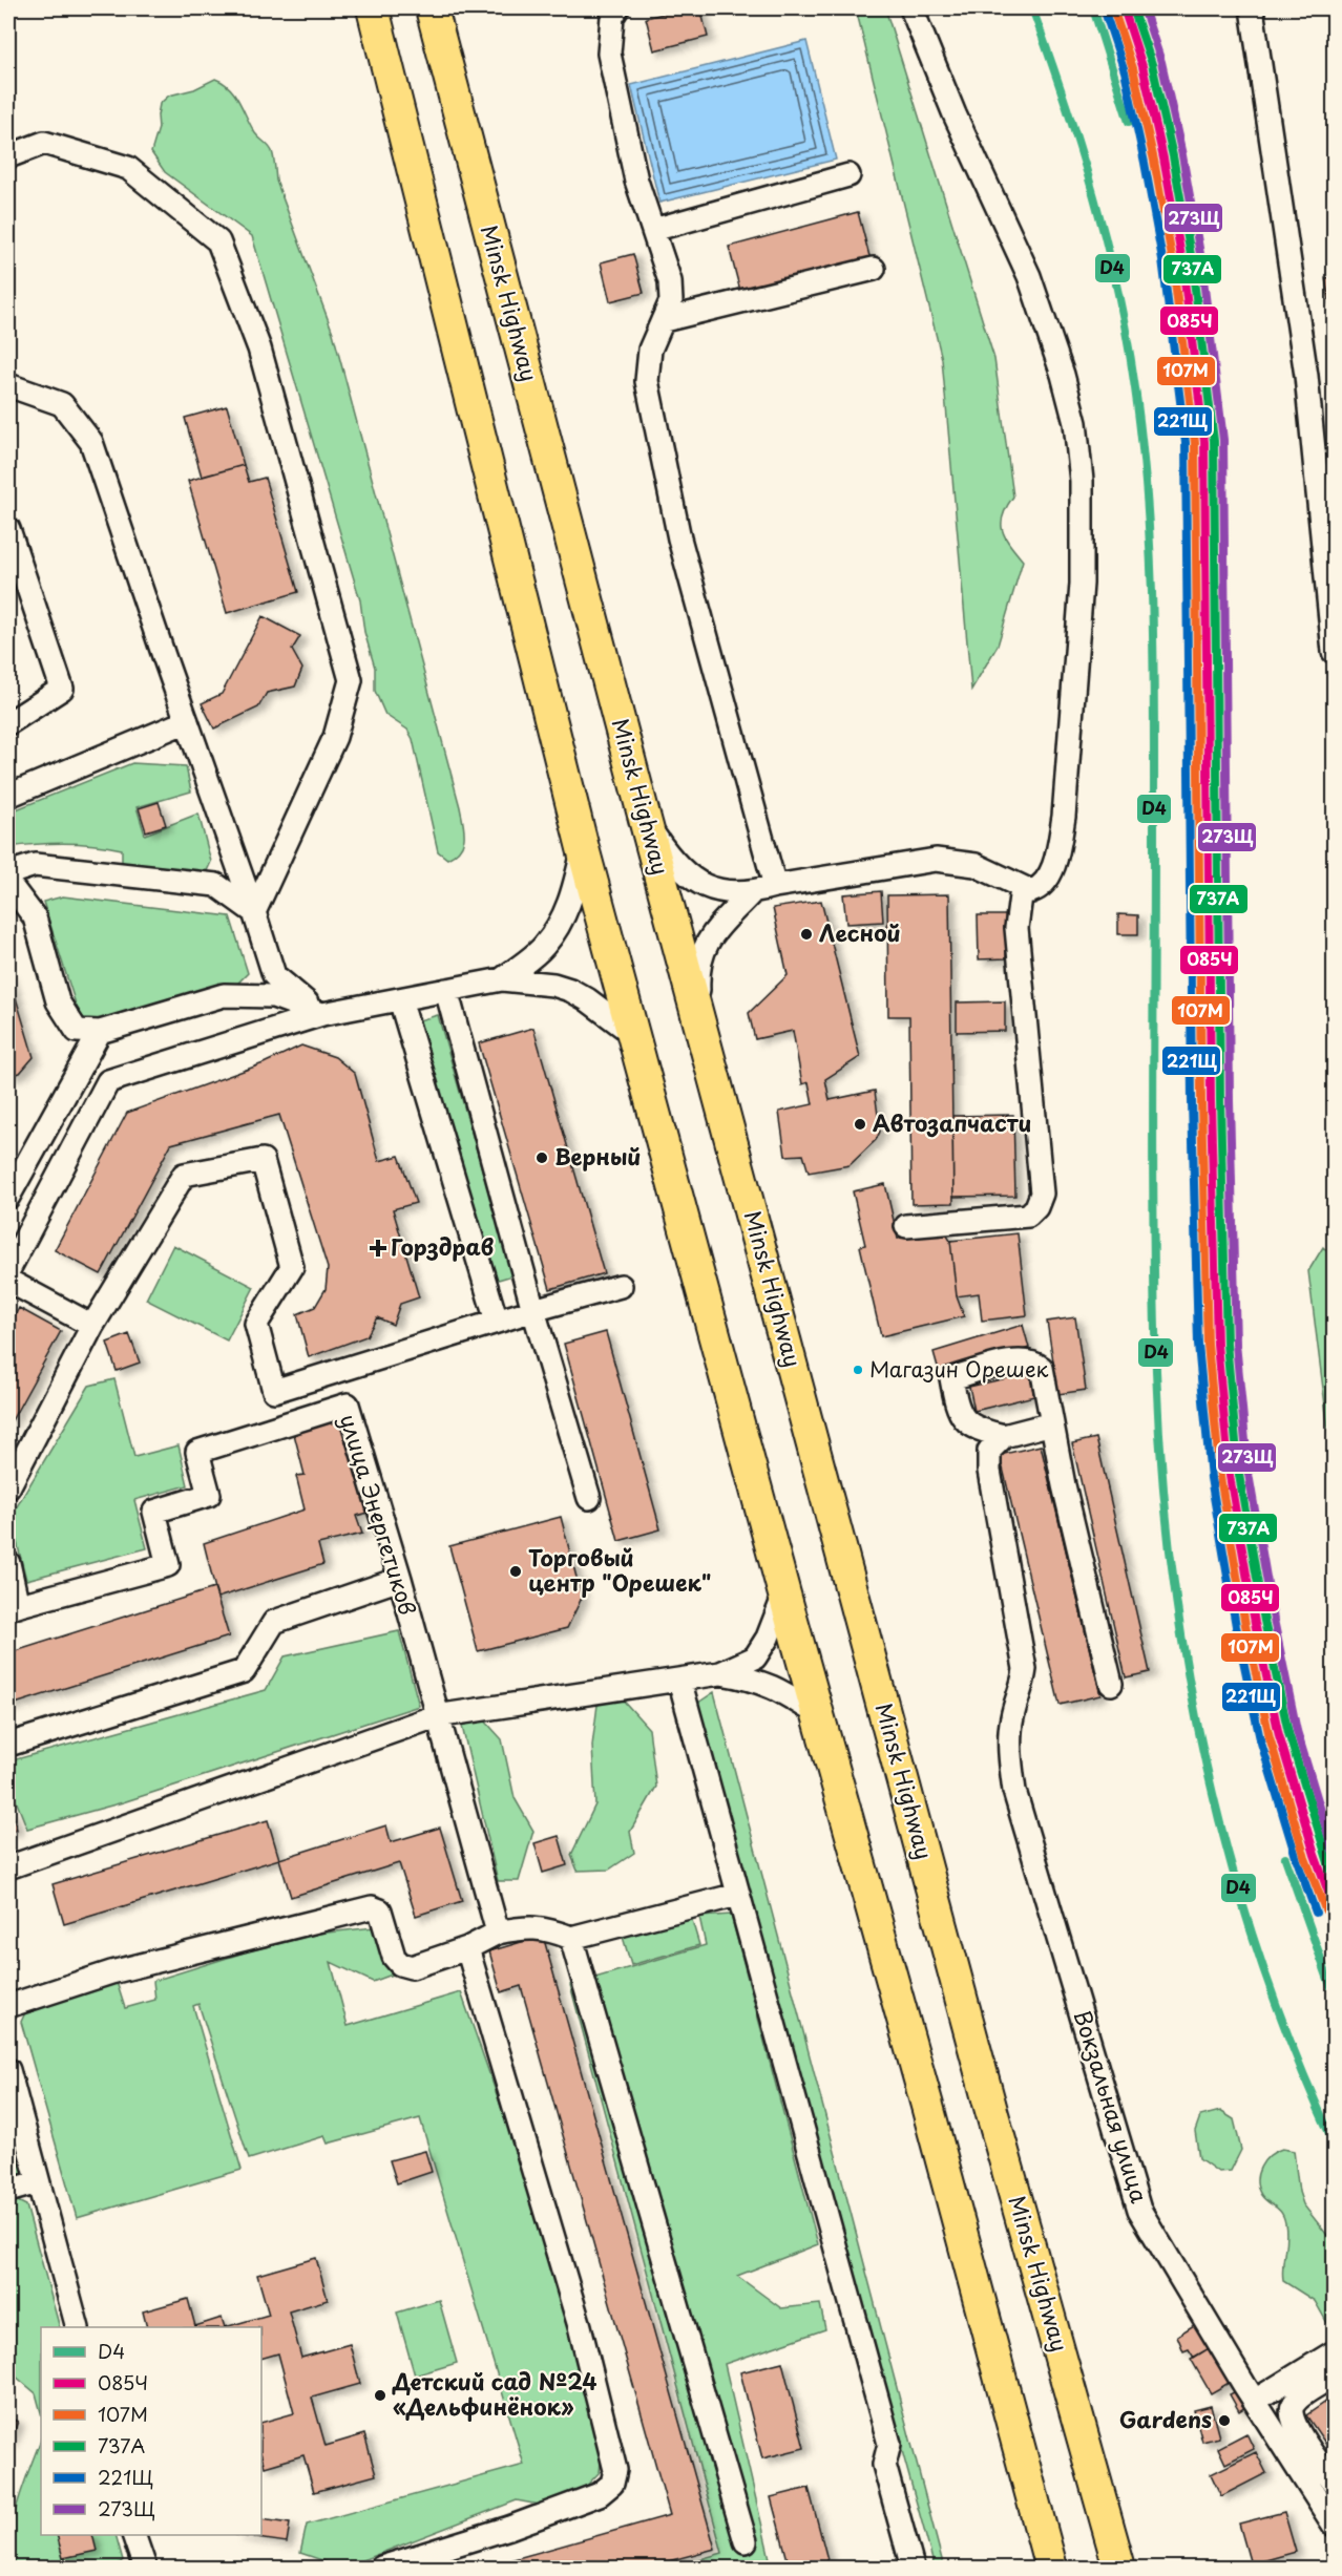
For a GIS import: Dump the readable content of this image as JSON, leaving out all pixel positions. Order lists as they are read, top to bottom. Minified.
{"streets":{"highway":["Minsk Highway"],"street":["улица Энергетиков","Вокзальная улица"]},"places":{"other":["Лесной","Автозапчасти","Верный","Магазин Орешек","Торговый центр \"Орешек\"","Детский сад №24 «Дельфинёнок»","Gardens"],"health":["Горздрав"]},"lines":["transit line D4","transit line 085Ч","transit line 737А","transit line 273Щ","transit line 107М","transit line 221Щ"],"legend":["D4","085Ч","107М","737А","221Щ","273Щ"]}
